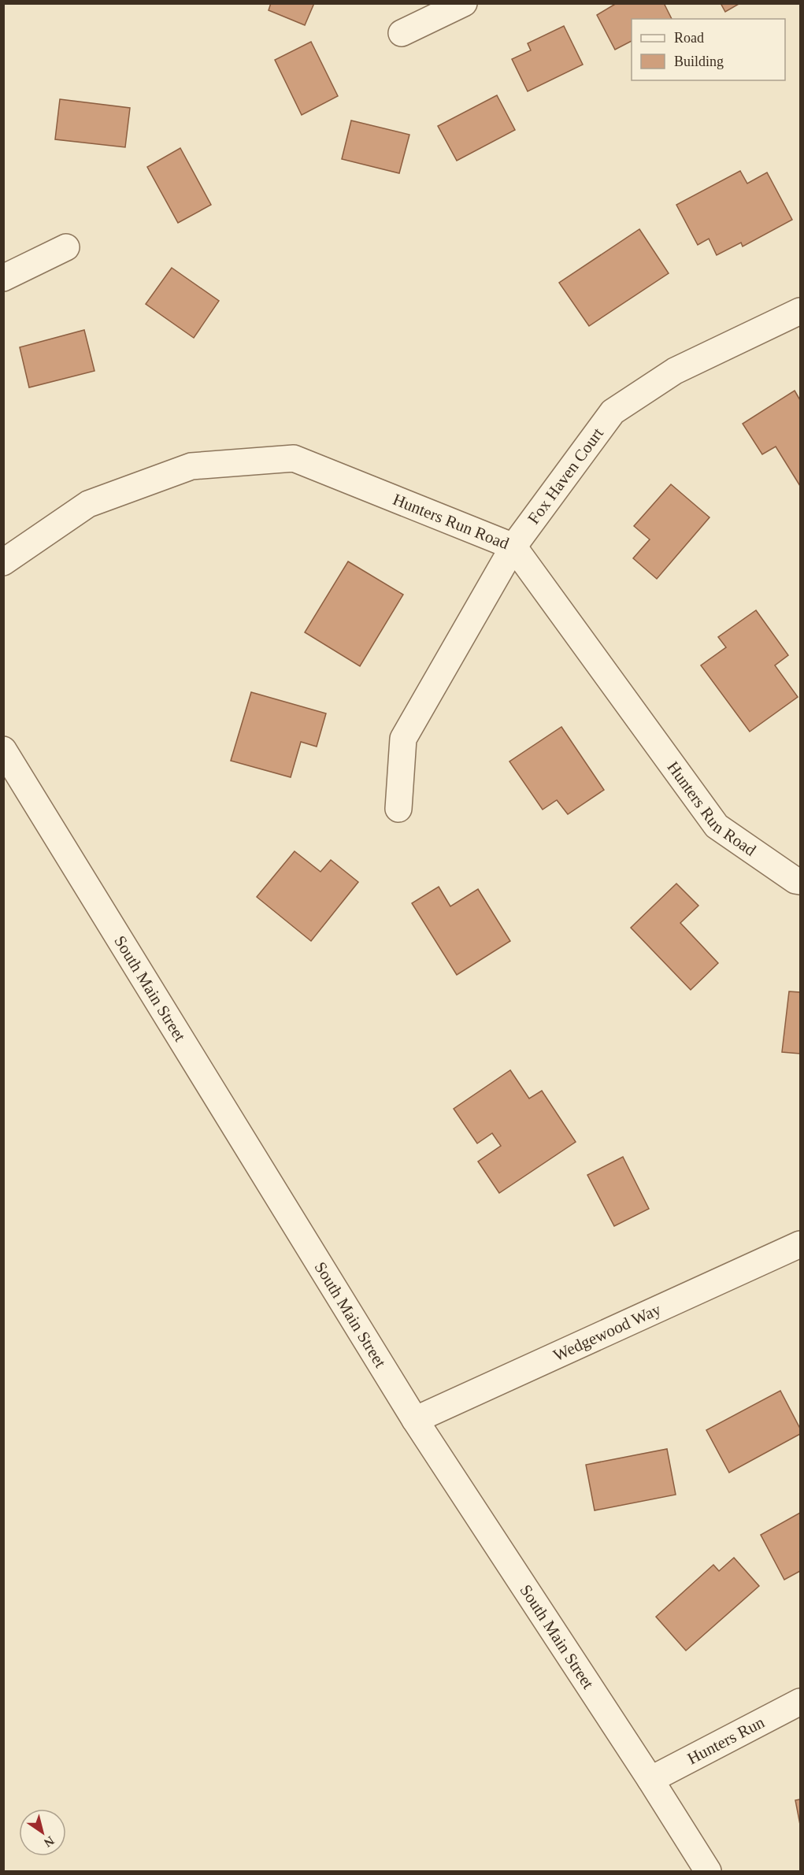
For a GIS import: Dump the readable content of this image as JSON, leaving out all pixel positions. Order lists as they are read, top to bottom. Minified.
{"streets":{"street":["Fox Haven Court","Hunters Run Road","South Main Street","Wedgewood Way","Hunters Run"]},"crossings":[["Fox Haven Court","Hunters Run Road"],["South Main Street","Wedgewood Way"],["South Main Street","Hunters Run"]],"legend":["Road","Building"],"north":"bottom right"}
